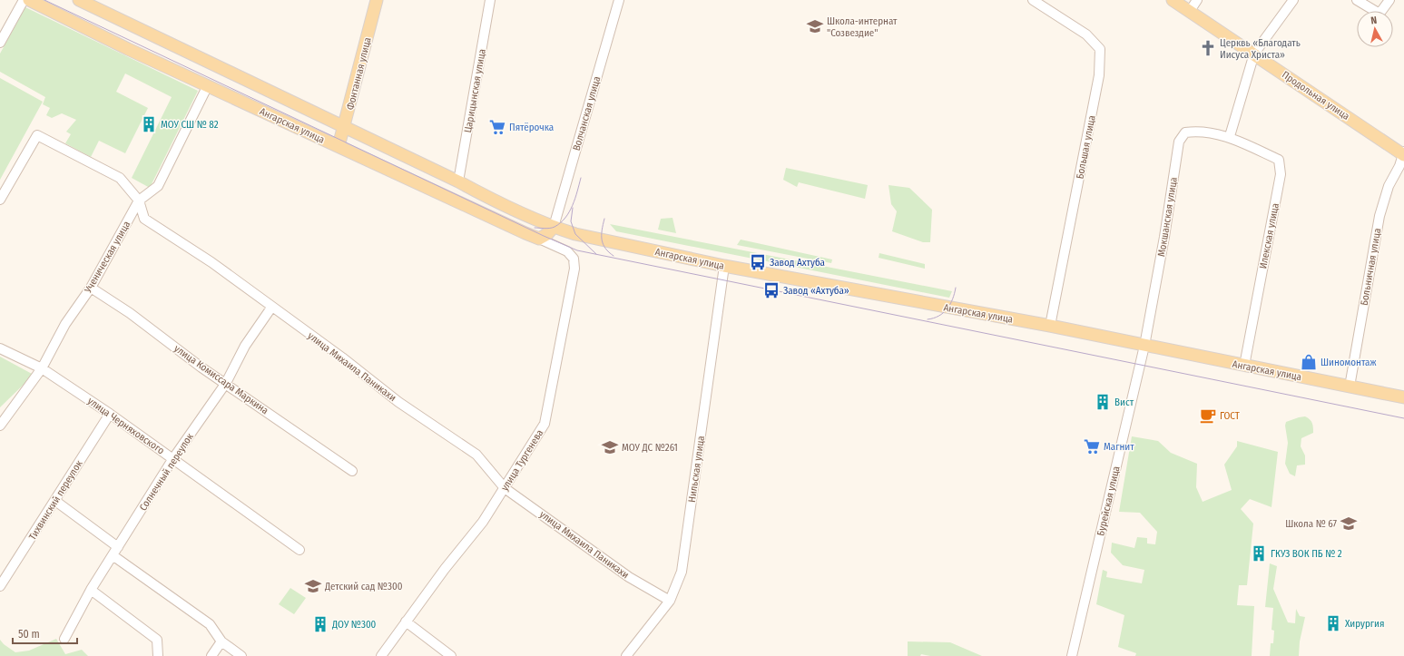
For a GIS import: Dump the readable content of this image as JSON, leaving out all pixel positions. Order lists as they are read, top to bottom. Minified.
{"streets":{"main road":["Фонтанная улица","Продольная улица","Ангарская улица"],"street":["Царицынская улица","Волчанская улица","Большая улица","Мокшанская улица","Илекская улица","Ученическая улица","Больничная улица","улица Михаила Паникахи","улица Комиссара Маркина","улица Черняховского","улица Тургенева","Нильская улица","Солнечный переулок","Тихвинский переулок","Бурейская улица"]},"crossings":[["Фонтанная улица","Ангарская улица"],["Царицынская улица","Ангарская улица"],["Продольная улица","Больничная улица"],["Волчанская улица","Ангарская улица"],["Волчанская улица","улица Тургенева"],["Ангарская улица","Большая улица"],["Ангарская улица","Мокшанская улица"],["Ангарская улица","Илекская улица"],["Ангарская улица","Ученическая улица"],["Ангарская улица","Больничная улица"],["Ангарская улица","улица Тургенева"],["Ангарская улица","Нильская улица"],["Ангарская улица","Бурейская улица"],["Мокшанская улица","Илекская улица"],["Мокшанская улица","Бурейская улица"],["Ученическая улица","улица Михаила Паникахи"],["Ученическая улица","улица Комиссара Маркина"],["Ученическая улица","улица Черняховского"],["улица Михаила Паникахи","улица Тургенева"],["улица Михаила Паникахи","Нильская улица"],["улица Михаила Паникахи","Солнечный переулок"],["улица Комиссара Маркина","Солнечный переулок"],["улица Черняховского","Солнечный переулок"],["улица Черняховского","Тихвинский переулок"]],"places":{"school or university":["Школа-интернат \"Созвездие\"","МОУ ДС №261","Школа № 67","Детский сад №300"],"church":["Церквь «Благодать Иисуса Христа»"],"building":["МОУ СШ № 82","Вист","ГКУЗ ВОК ПБ № 2","Хирургия","ДОУ №300"],"supermarket":["Пятёрочка","Магнит"],"bus stop":["Завод Ахтуба","Завод «Ахтуба»"],"shop":["Шиномонтаж"],"cafe":["ГОСТ"]},"scale_bar":"50 m","north":"top"}
